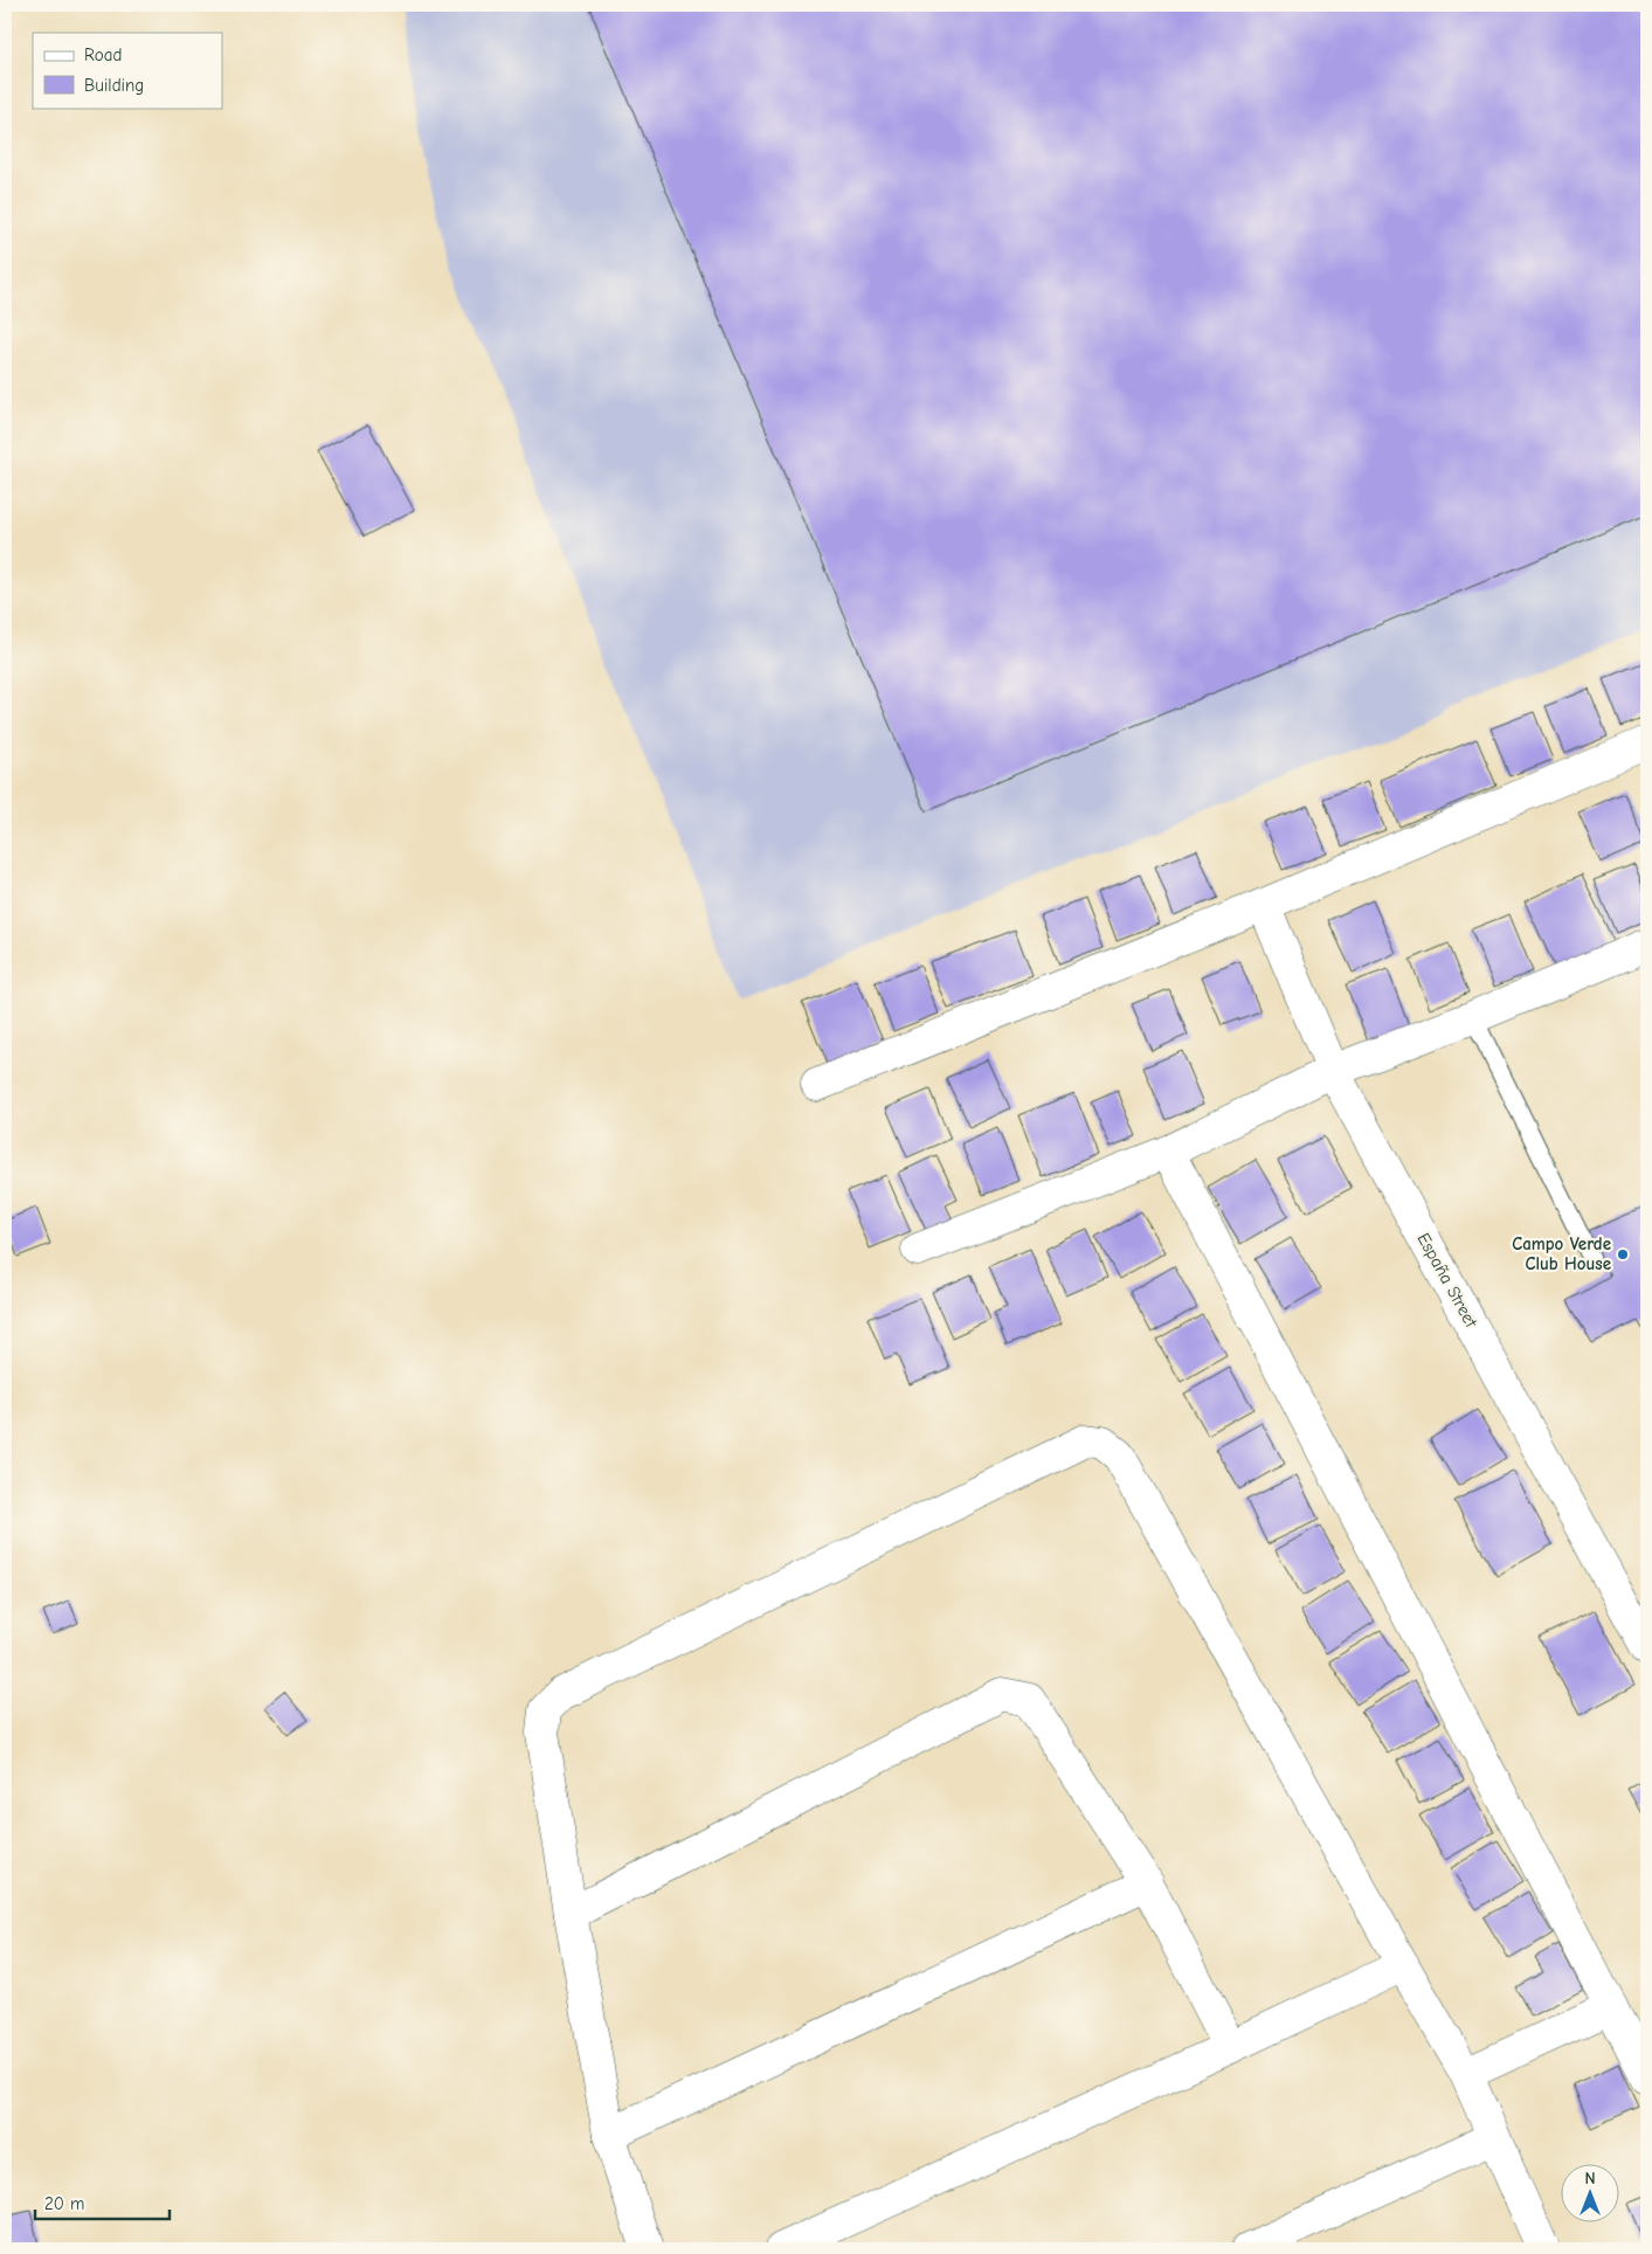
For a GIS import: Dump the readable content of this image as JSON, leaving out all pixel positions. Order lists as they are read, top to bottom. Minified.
{"streets":{"street":["España Street"]},"places":["Campo Verde Club House"],"legend":["Road","Building"],"scale_bar":"20 m","north":"top"}
